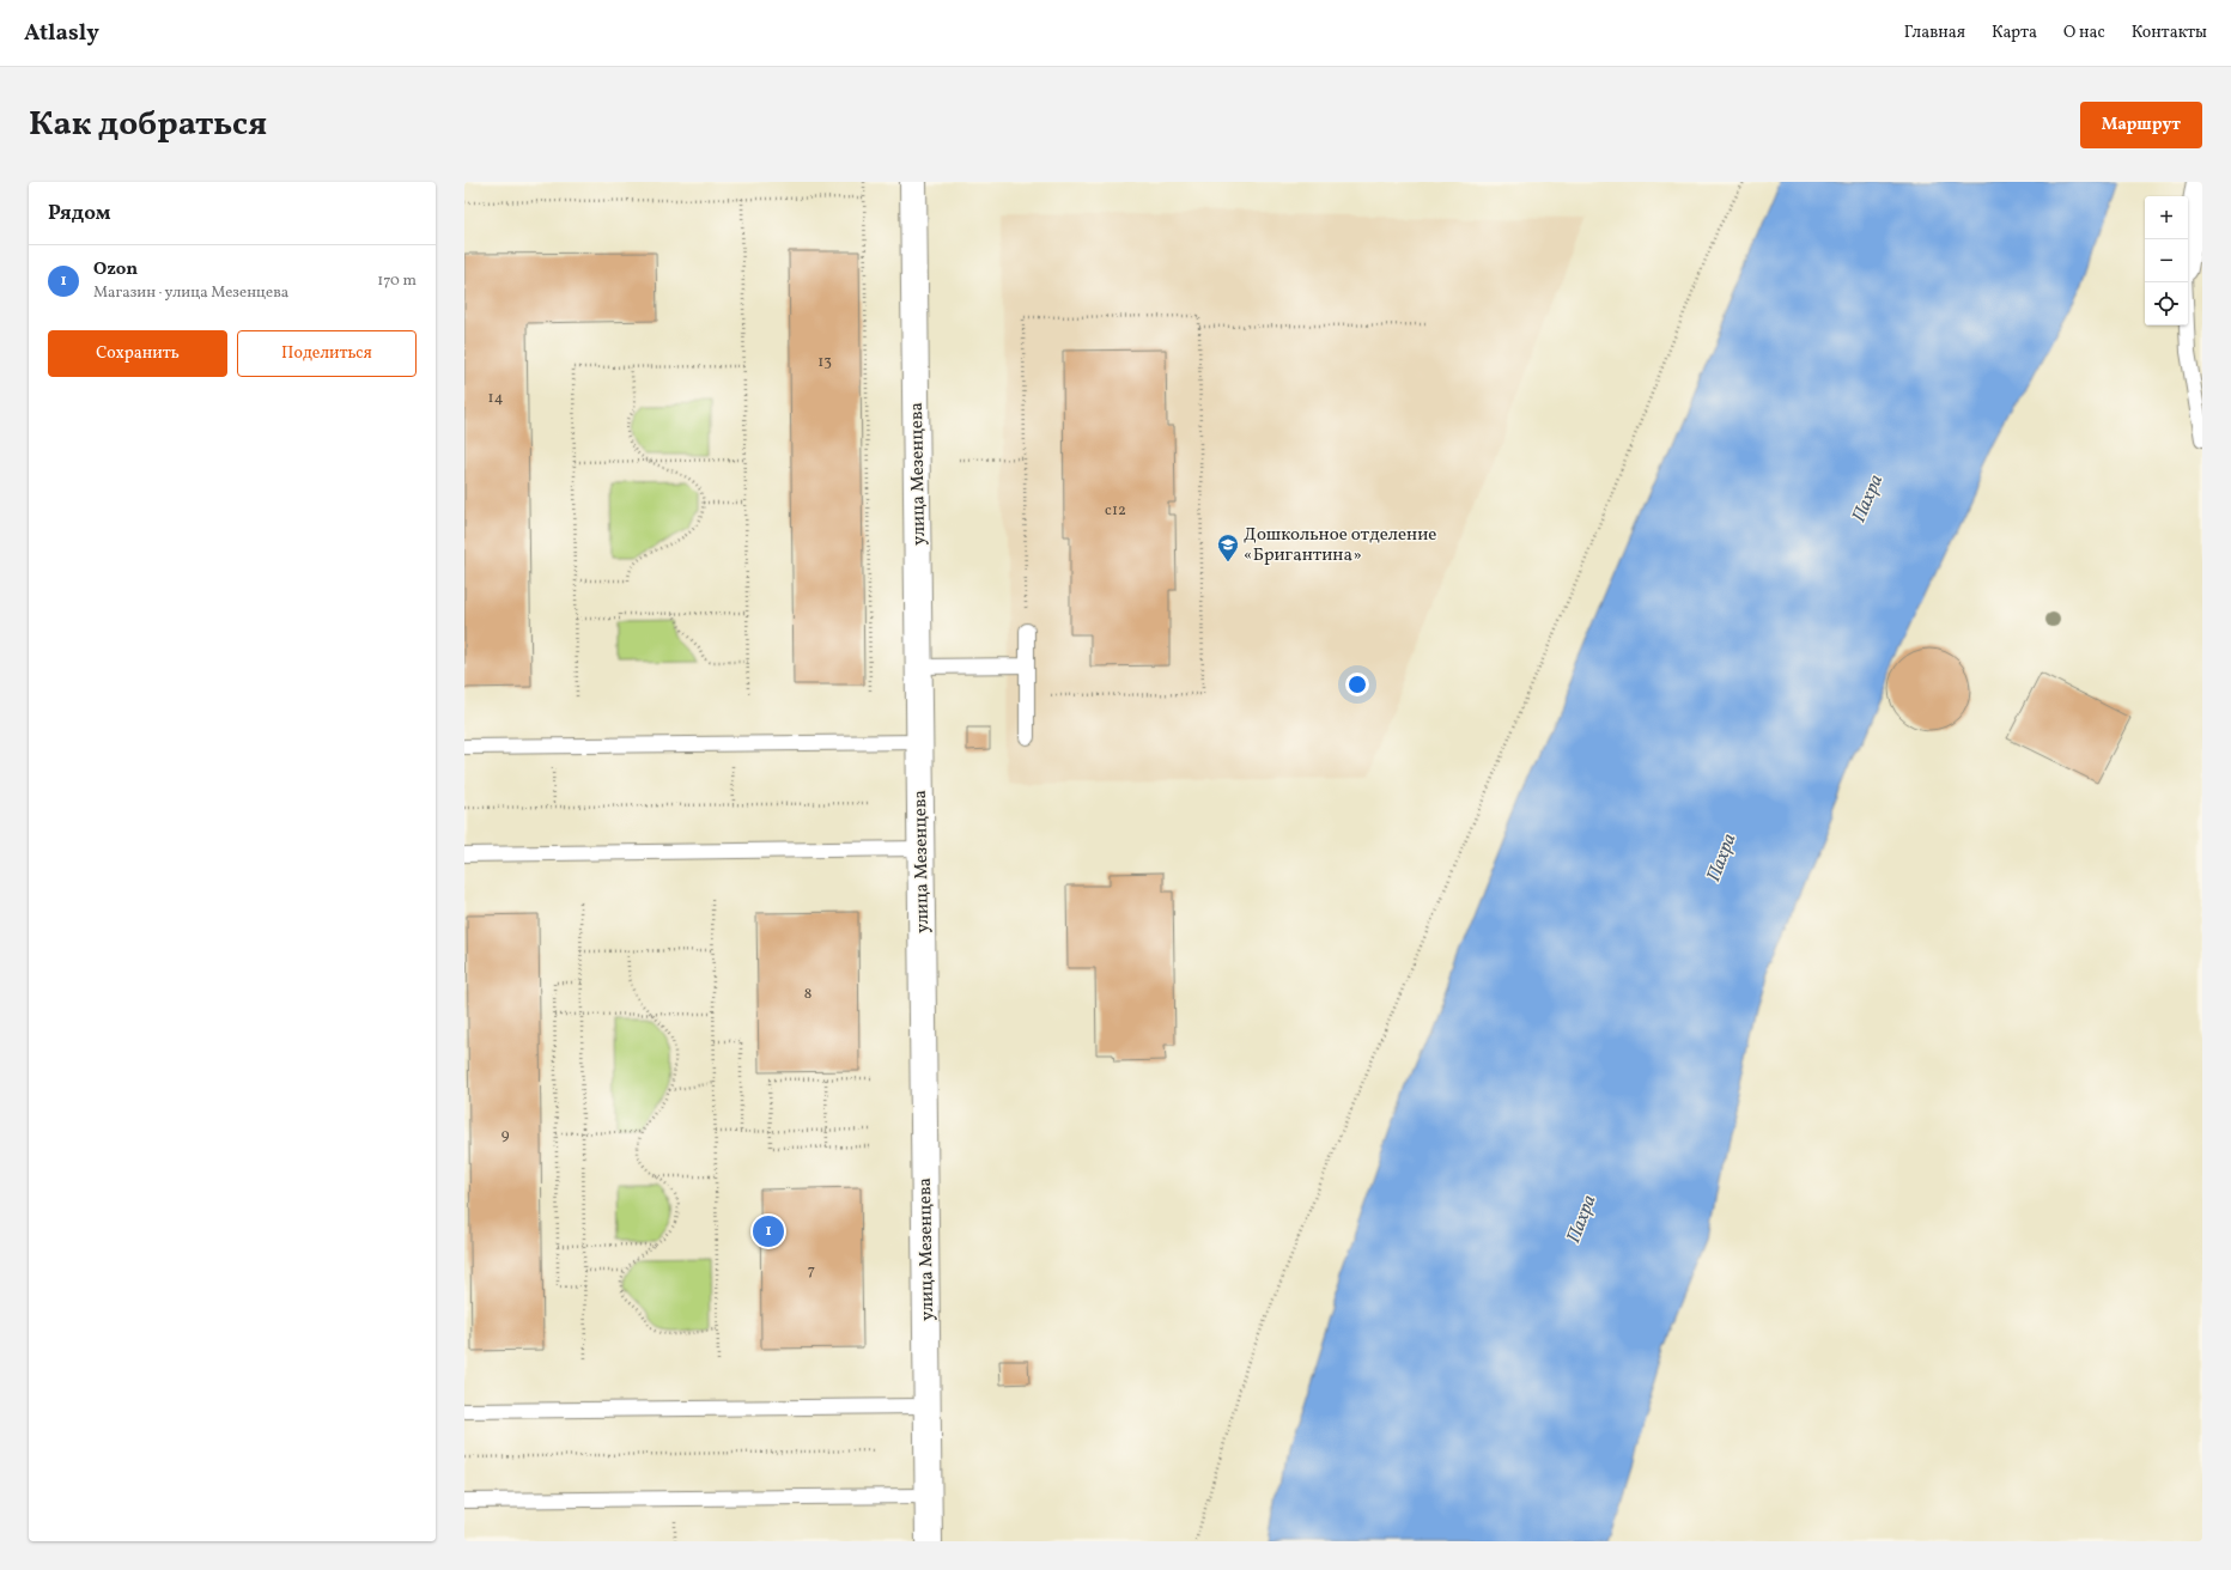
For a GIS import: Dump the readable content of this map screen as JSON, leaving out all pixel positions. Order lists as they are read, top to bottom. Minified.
{"streets":{"street":["улица Мезенцева"]},"water":["Пахра"],"places":{"school or university":["Дошкольное отделение «Бригантина»"]},"house_numbers":["13","14","с12","8","9","7"],"page":{"header":"Atlasly","nav":["Главная","Карта","О нас","Контакты"],"title":"Как добраться","buttons":["Маршрут",["Сохранить","Поделиться"]],"heading":"Рядом","map_buttons":["+","−"],"list":[{"mark":"1","name":"Ozon","note":"Магазин · улица Мезенцева","value":"170 m"}],"pins":"1"}}
